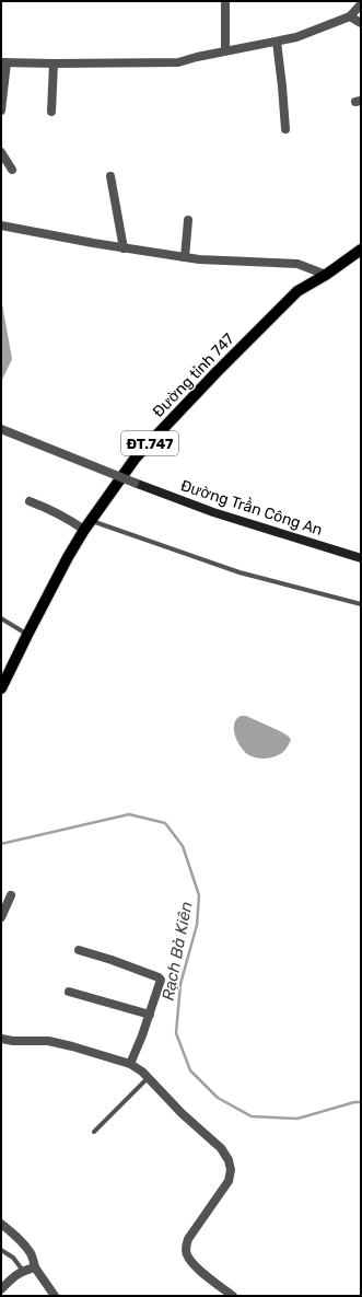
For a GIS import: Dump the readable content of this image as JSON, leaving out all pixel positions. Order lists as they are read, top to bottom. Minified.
{"streets":{"main road":["Đường tỉnh 747","ĐT.747"],"street":["Đường Trần Công An"]},"water":["Rạch Bà Kiên"]}
